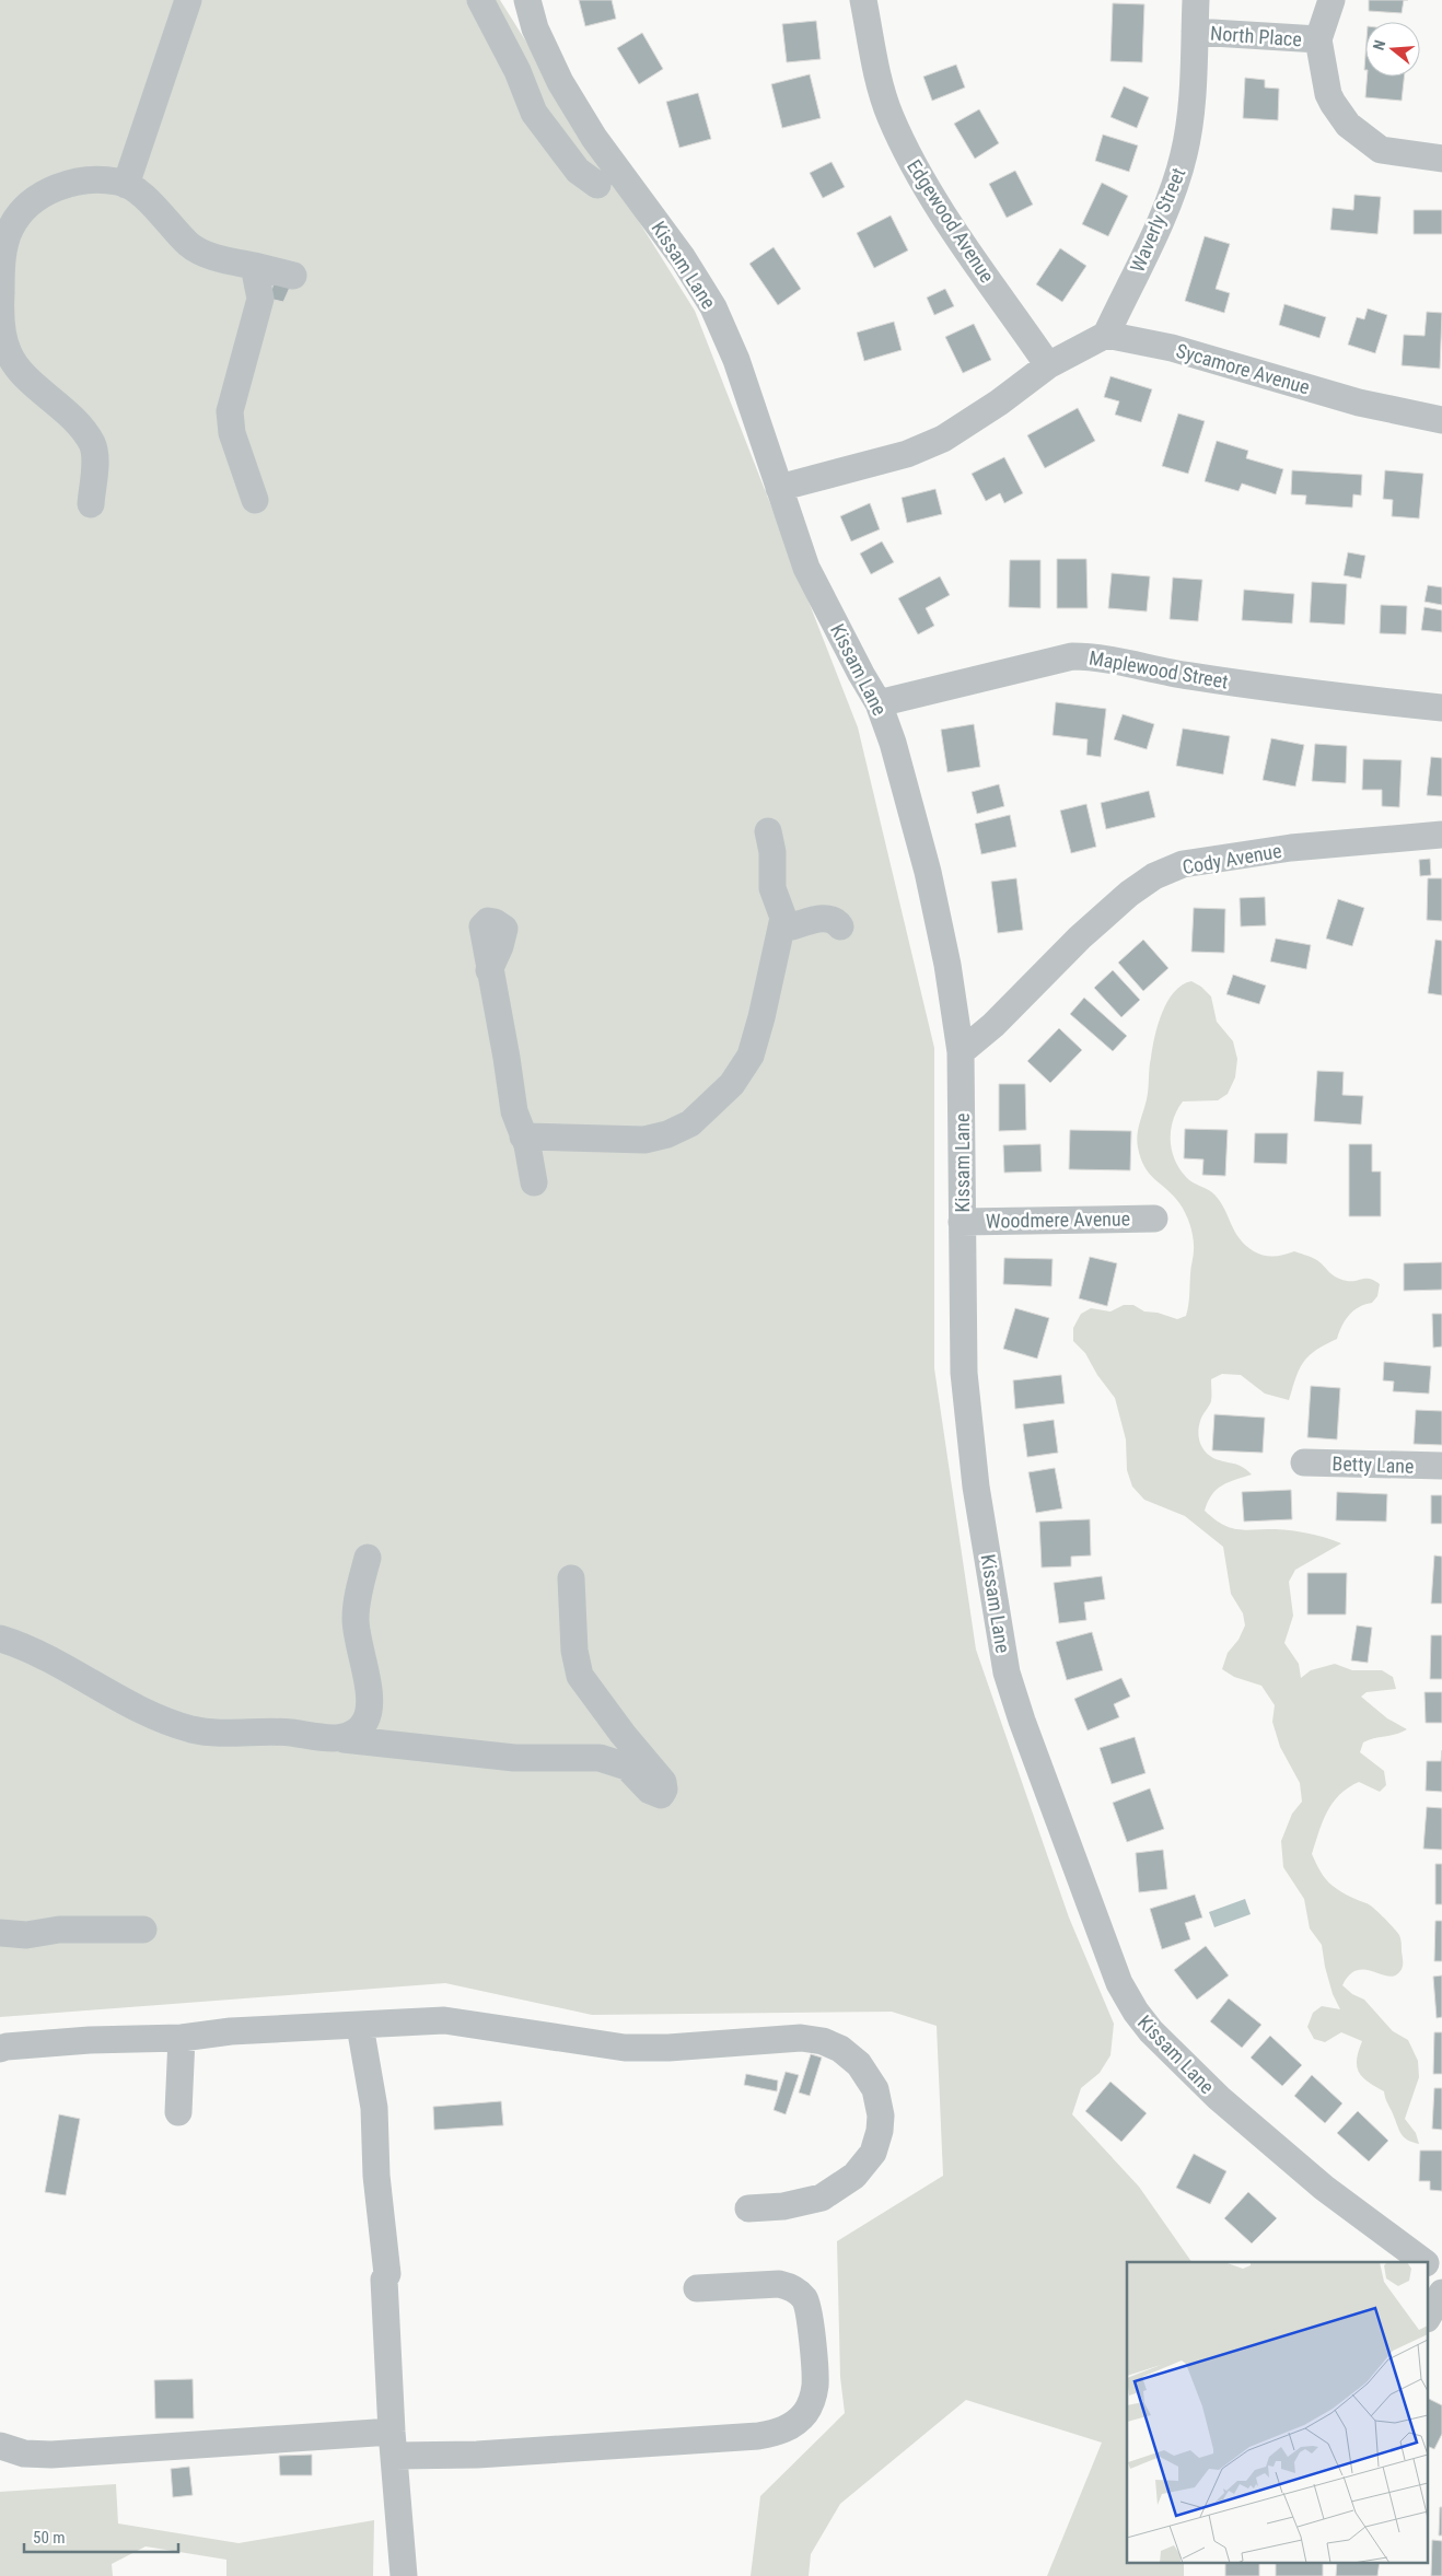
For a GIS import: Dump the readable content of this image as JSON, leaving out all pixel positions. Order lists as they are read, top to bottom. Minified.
{"streets":{"street":["North Place","Waverly Street","Edgewood Avenue","Kissam Lane","Sycamore Avenue","Maplewood Street","Cody Avenue","Woodmere Avenue","Betty Lane"]},"crossings":[["North Place","Waverly Street"],["Waverly Street","Sycamore Avenue"],["Kissam Lane","Maplewood Street"],["Kissam Lane","Cody Avenue"],["Kissam Lane","Woodmere Avenue"]],"scale_bar":"50 m","north":"left"}
